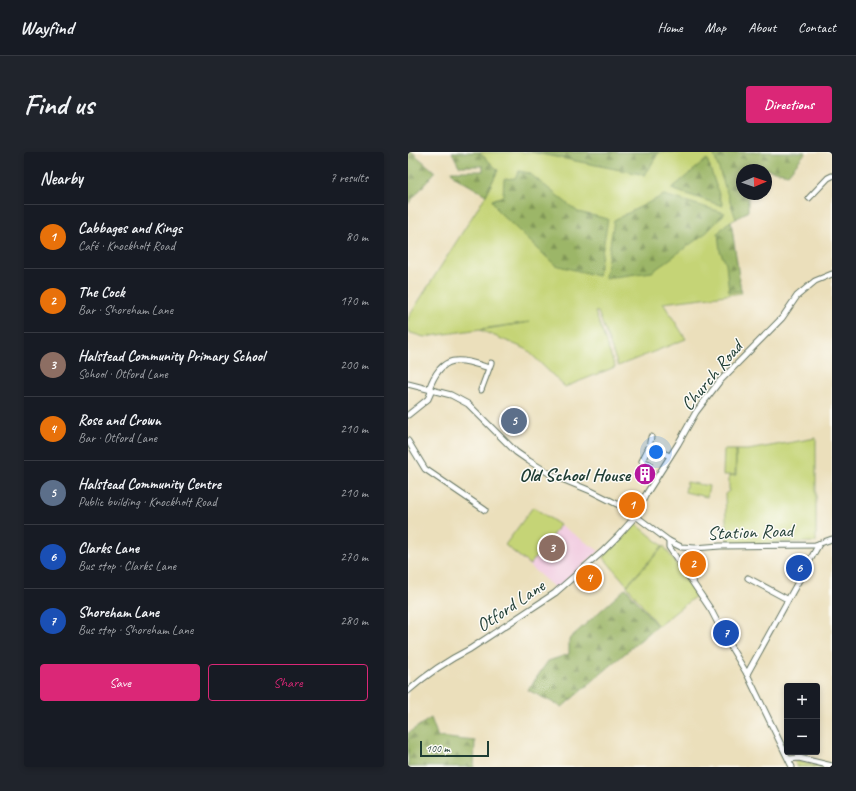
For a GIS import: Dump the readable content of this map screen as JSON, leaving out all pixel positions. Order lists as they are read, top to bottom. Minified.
{"streets":{"street":["Church Road","Station Road","Otford Lane"]},"crossings":[["Church Road","Otford Lane"]],"places":{"building":["Old School House"]},"scale_bar":"100 m","north":"right","page":{"header":"Wayfind","nav":["Home","Map","About","Contact"],"buttons":["Directions",["Save","Share"]],"title":"Find us","heading":["Nearby","7 results"],"list":[{"mark":"1","name":"Cabbages and Kings","note":"Café · Knockholt Road","value":"80 m"},{"mark":"2","name":"The Cock","note":"Bar · Shoreham Lane","value":"170 m"},{"mark":"3","name":"Halstead Community Primary School","note":"School · Otford Lane","value":"200 m"},{"mark":"4","name":"Rose and Crown","note":"Bar · Otford Lane","value":"210 m"},{"mark":"5","name":"Halstead Community Centre","note":"Public building · Knockholt Road","value":"210 m"},{"mark":"6","name":"Clarks Lane","note":"Bus stop · Clarks Lane","value":"270 m"},{"mark":"7","name":"Shoreham Lane","note":"Bus stop · Shoreham Lane","value":"280 m"}],"pins":["5","1","3","2","6","4","7"],"map_buttons":["+","−"],"scale":"100 m"}}
